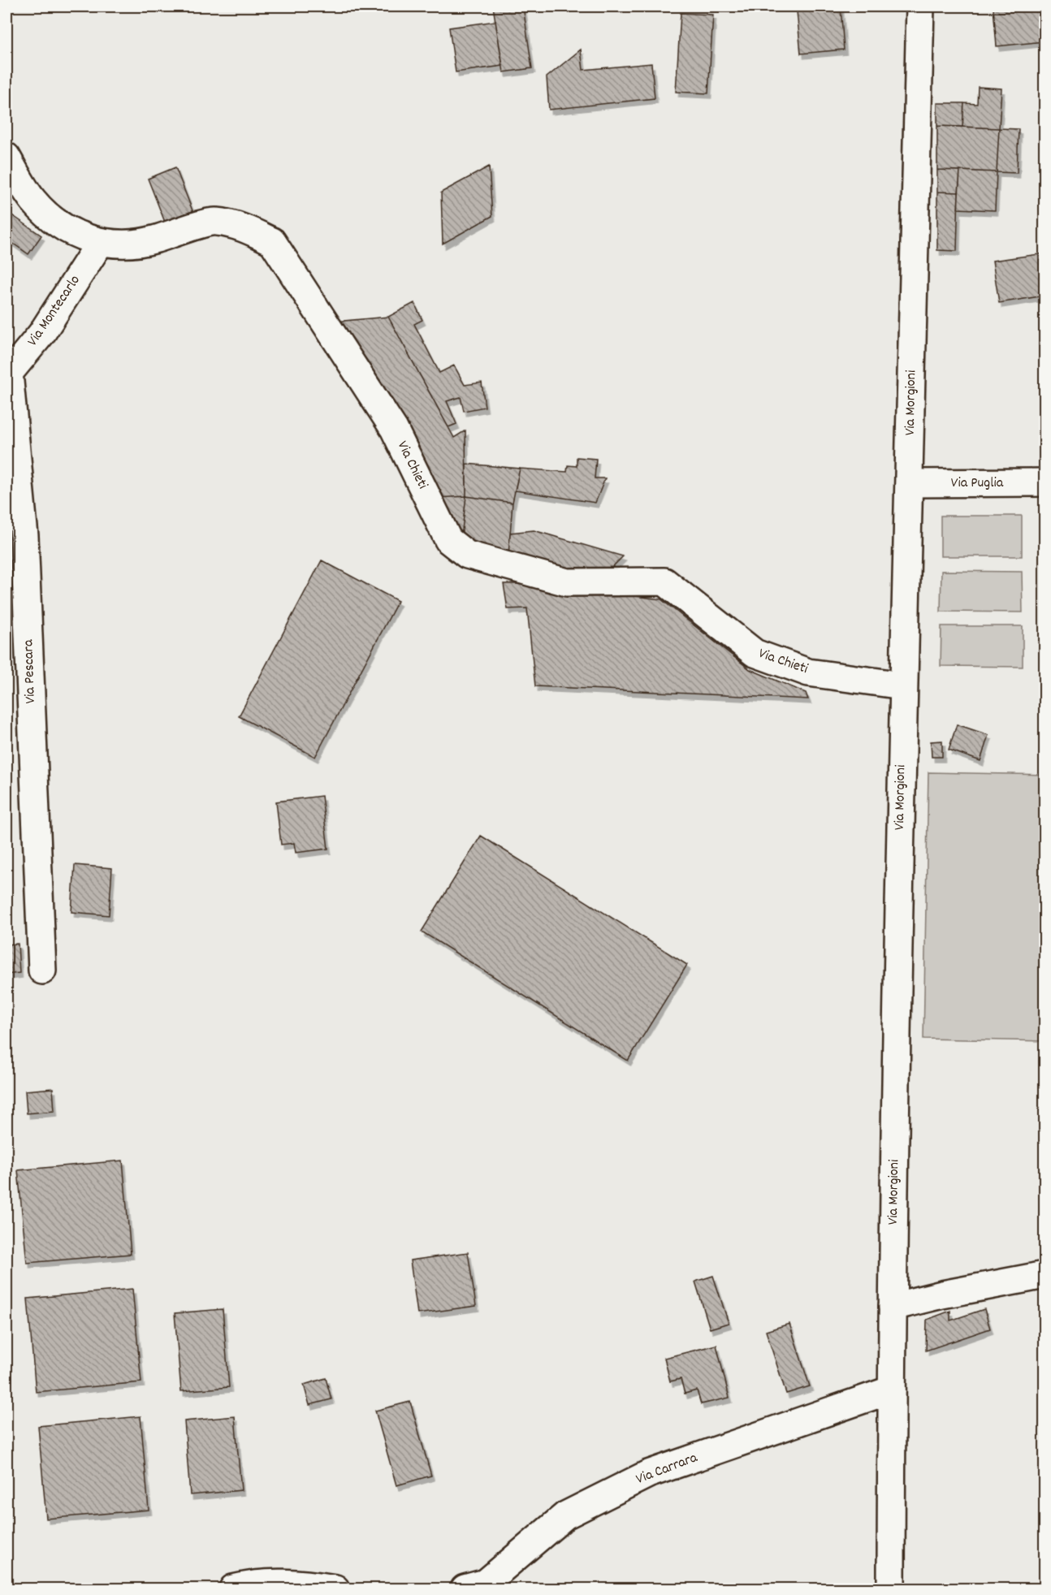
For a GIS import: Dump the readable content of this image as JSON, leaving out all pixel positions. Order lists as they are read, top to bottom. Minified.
{"streets":{"street":["Via Montecarlo","Via Morgioni","Via Chieti","Via Puglia","Via Pescara","Via Carrara"]},"crossings":[["Via Montecarlo","Via Chieti"],["Via Montecarlo","Via Pescara"],["Via Morgioni","Via Chieti"],["Via Morgioni","Via Puglia"],["Via Morgioni","Via Carrara"]]}
